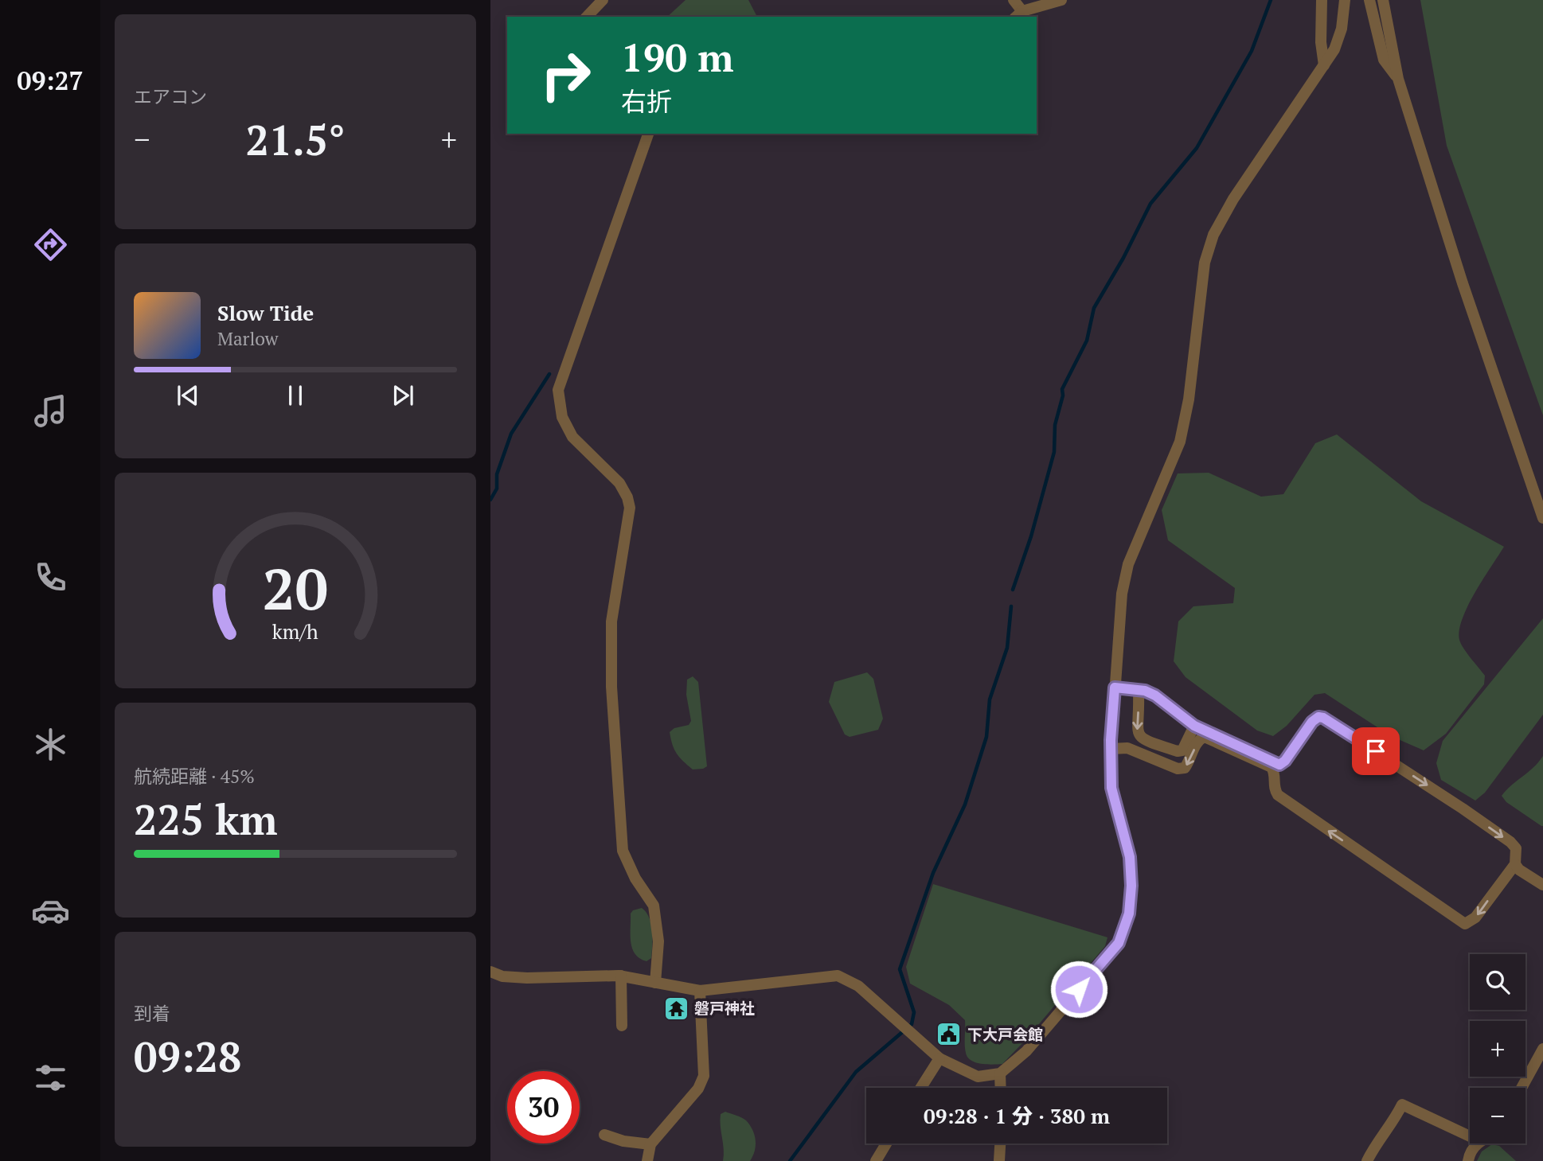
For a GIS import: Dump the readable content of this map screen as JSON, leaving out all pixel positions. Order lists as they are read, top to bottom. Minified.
{"places":{"temple":["磐戸神社"],"public building":["下大戸会館"]},"page":{"tabs":"09:27","tile":["エアコン",["航続距離 · 45%","225 km"],["到着","09:28"]],"turn":["190 m","右折"],"heat":["−","21.5°","+"],"song":["Slow Tide","Marlow"],"map_buttons":["+","−"],"limit":"30","trip":"09:28 · 1 分 · 380 m","gauge":["20","km/h"]}}
